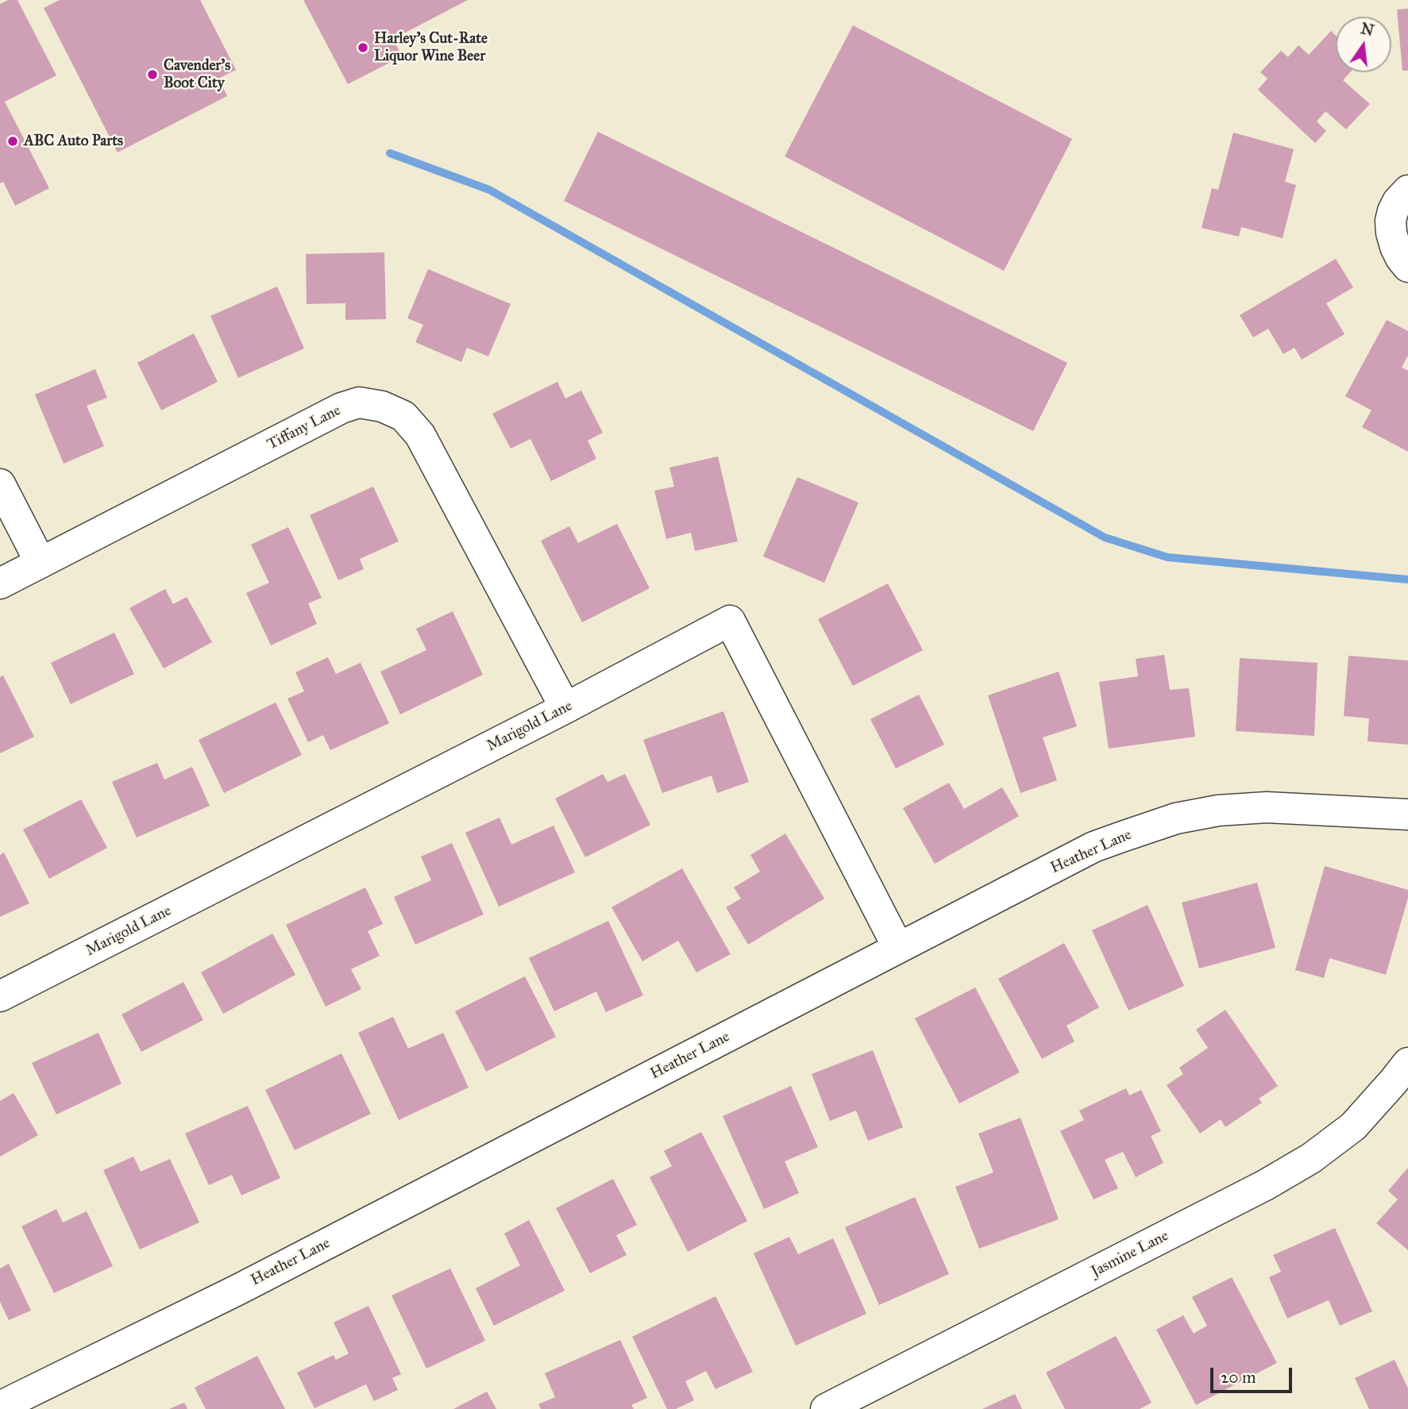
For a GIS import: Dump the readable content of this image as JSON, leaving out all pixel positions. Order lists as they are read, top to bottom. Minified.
{"streets":{"street":["Tiffany Lane","Marigold Lane","Heather Lane","Jasmine Lane"]},"crossings":[["Tiffany Lane","Marigold Lane"],["Marigold Lane","Heather Lane"]],"places":["Harley's Cut-Rate Liquor Wine Beer","Cavender's Boot City","ABC Auto Parts"],"scale_bar":"20 m","north":"top"}
